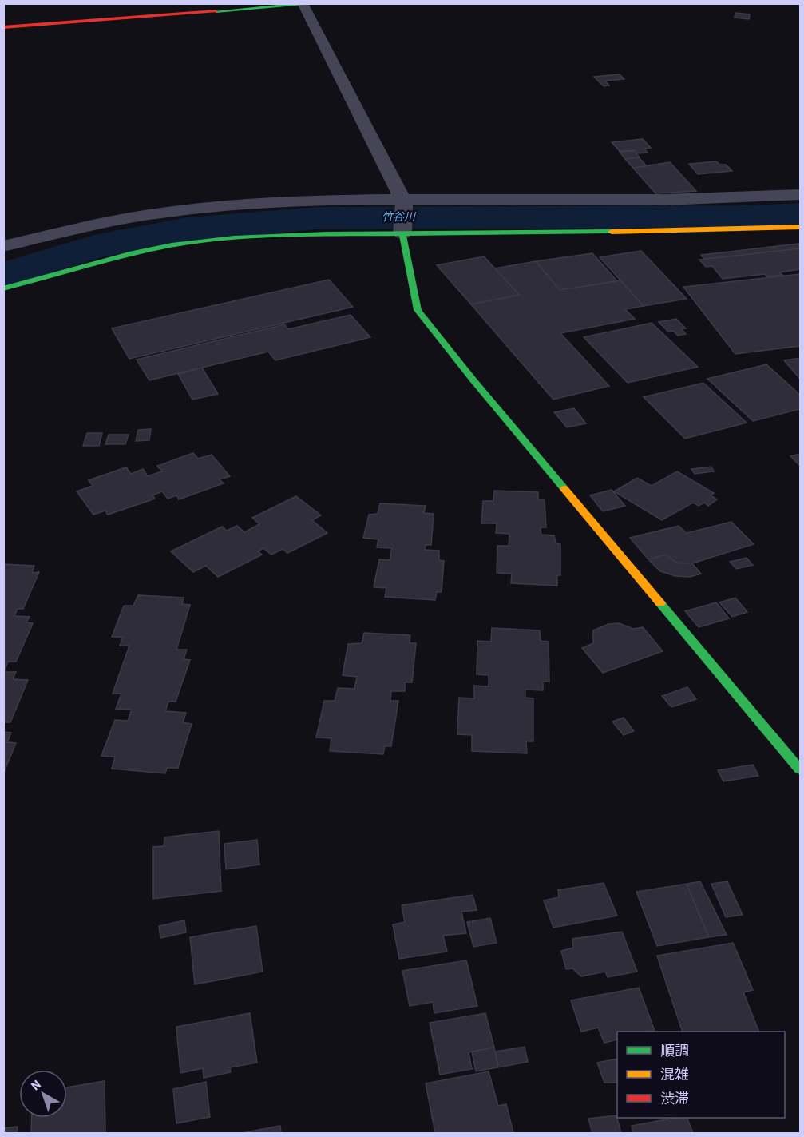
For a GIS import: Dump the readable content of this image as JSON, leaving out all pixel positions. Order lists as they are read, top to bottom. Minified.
{"water":["竹谷川"],"legend":["順調","混雑","渋滞"],"north":"top left"}
